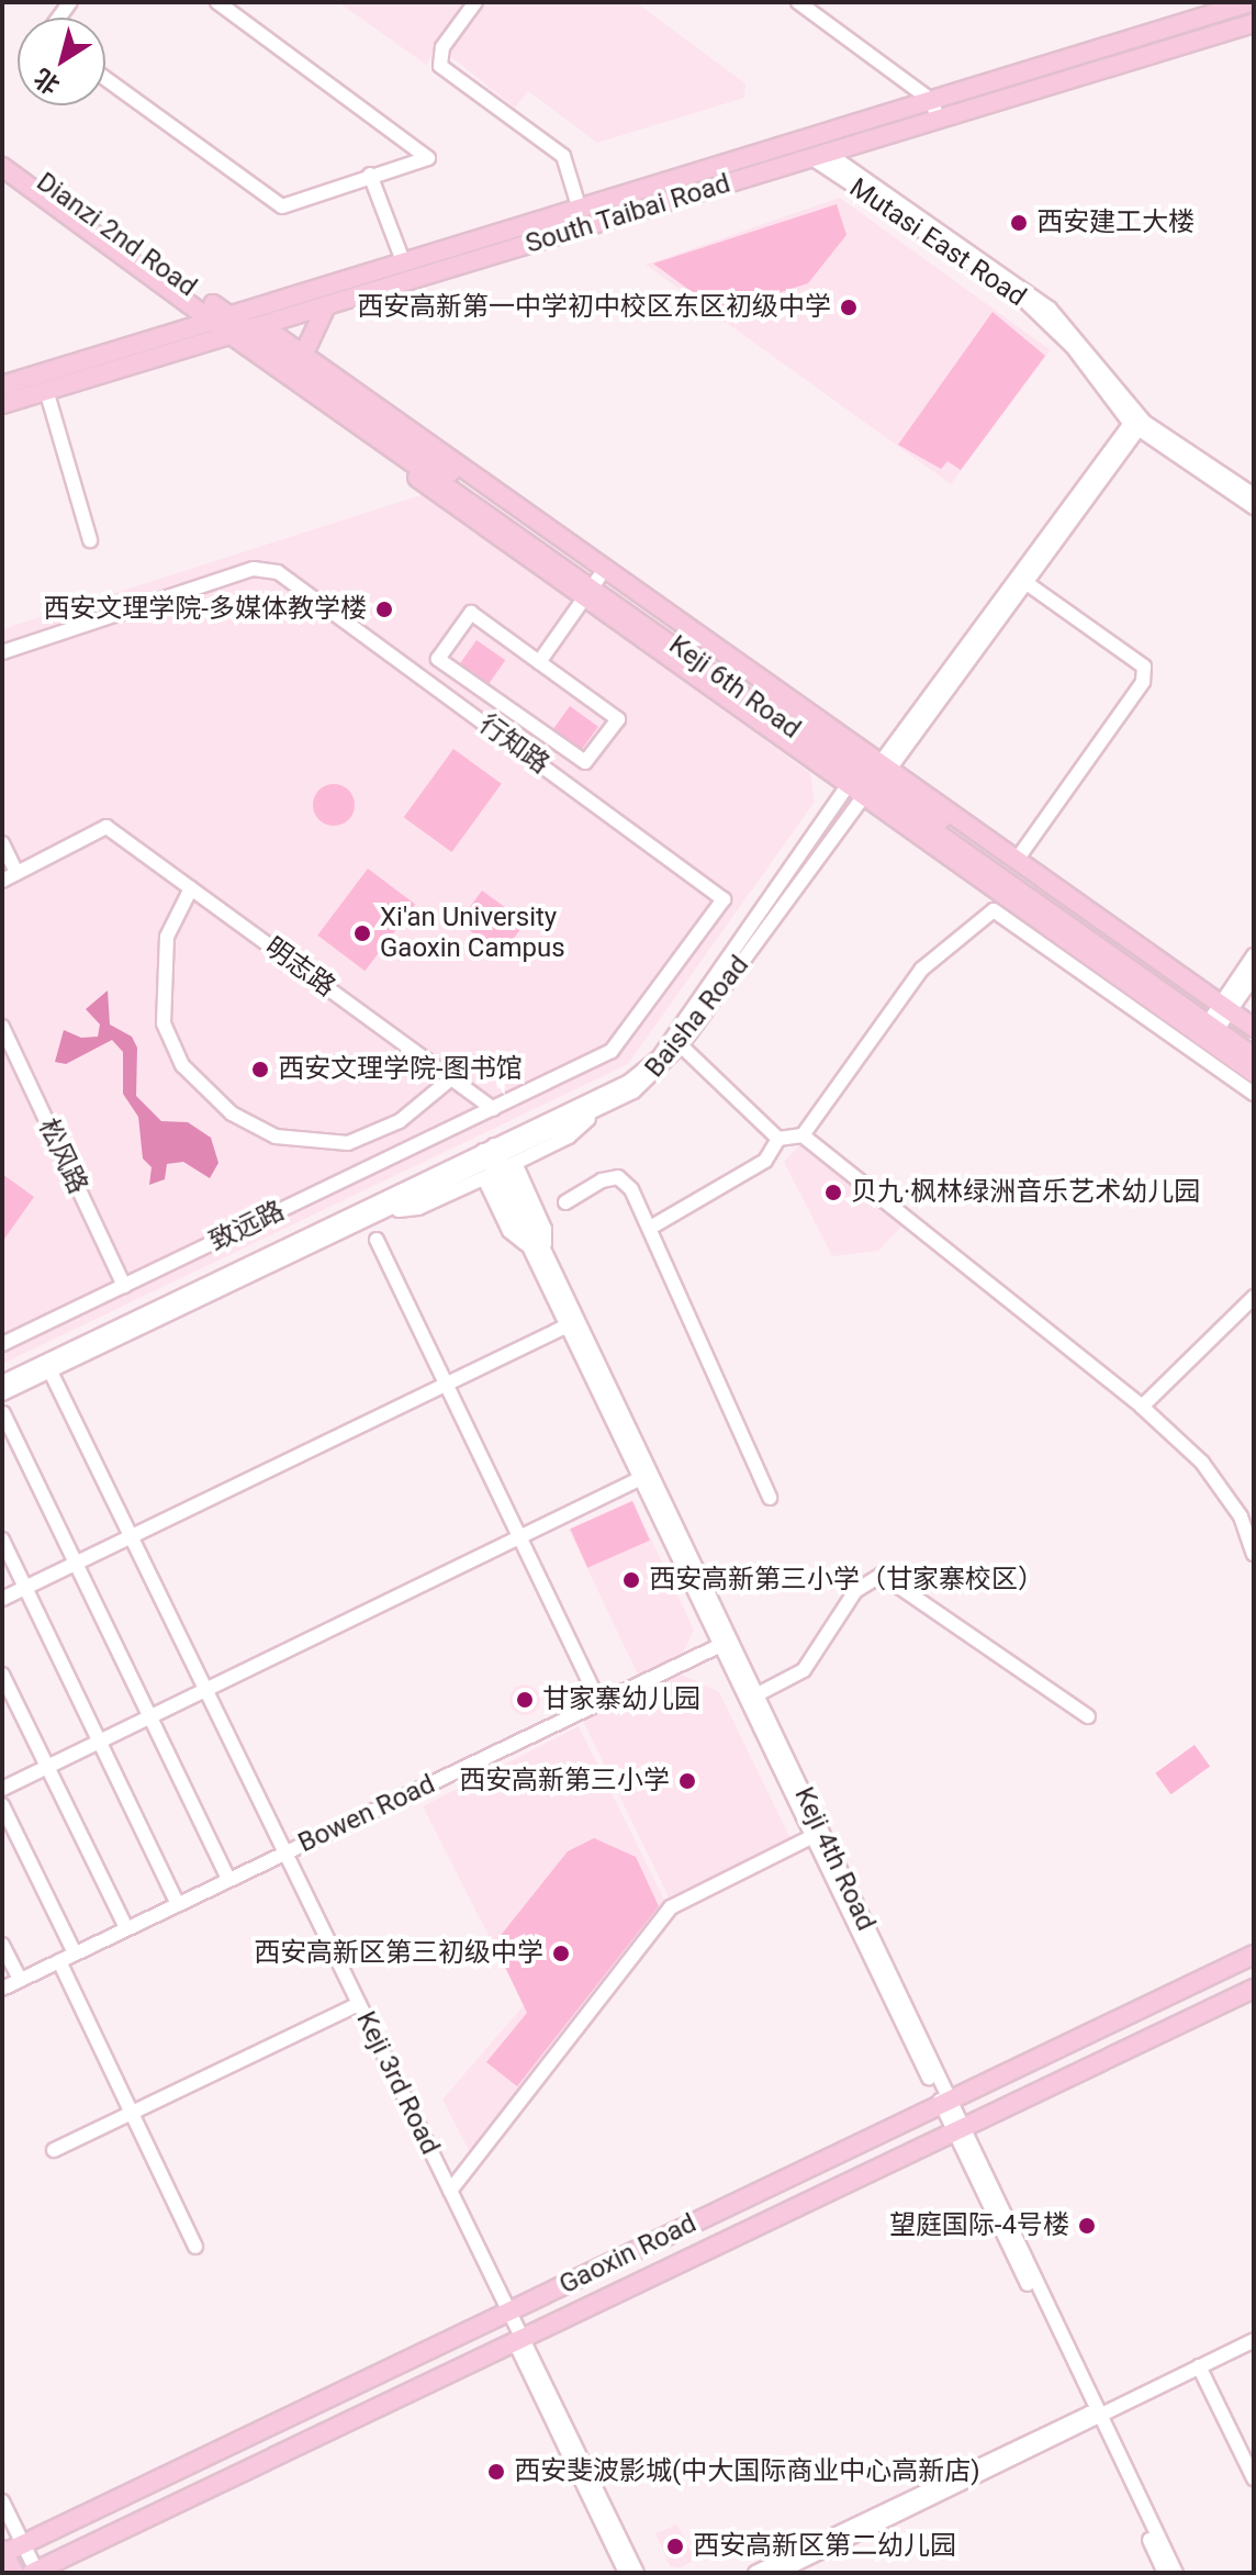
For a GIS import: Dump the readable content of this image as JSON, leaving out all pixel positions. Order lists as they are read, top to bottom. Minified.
{"streets":{"main road":["South Taibai Road","Dianzi 2nd Road","Keji 6th Road","Gaoxin Road"],"street":["Mutasi East Road","行知路","明志路","Baisha Road","松风路","致远路","Bowen Road","Keji 4th Road","Keji 3rd Road"]},"crossings":[["South Taibai Road","Dianzi 2nd Road"],["South Taibai Road","Mutasi East Road"],["South Taibai Road","Keji 6th Road"],["Dianzi 2nd Road","Keji 6th Road"],["Mutasi East Road","Baisha Road"],["Keji 6th Road","Baisha Road"],["行知路","明志路"],["行知路","致远路"],["明志路","致远路"],["Baisha Road","Keji 4th Road"],["Baisha Road","Keji 3rd Road"],["松风路","致远路"],["Bowen Road","Keji 4th Road"],["Bowen Road","Keji 3rd Road"],["Keji 4th Road","Gaoxin Road"],["Keji 3rd Road","Gaoxin Road"]],"places":["西安建工大楼","西安高新第一中学初中校区东区初级中学","西安文理学院-多媒体教学楼","Xi'an University Gaoxin Campus","西安文理学院-图书馆","贝九·枫林绿洲音乐艺术幼儿园","西安高新第三小学（甘家寨校区）","甘家寨幼儿园","西安高新第三小学","西安高新区第三初级中学","望庭国际-4号楼","西安斐波影城(中大国际商业中心高新店)","西安高新区第二幼儿园"],"north":"bottom left"}
